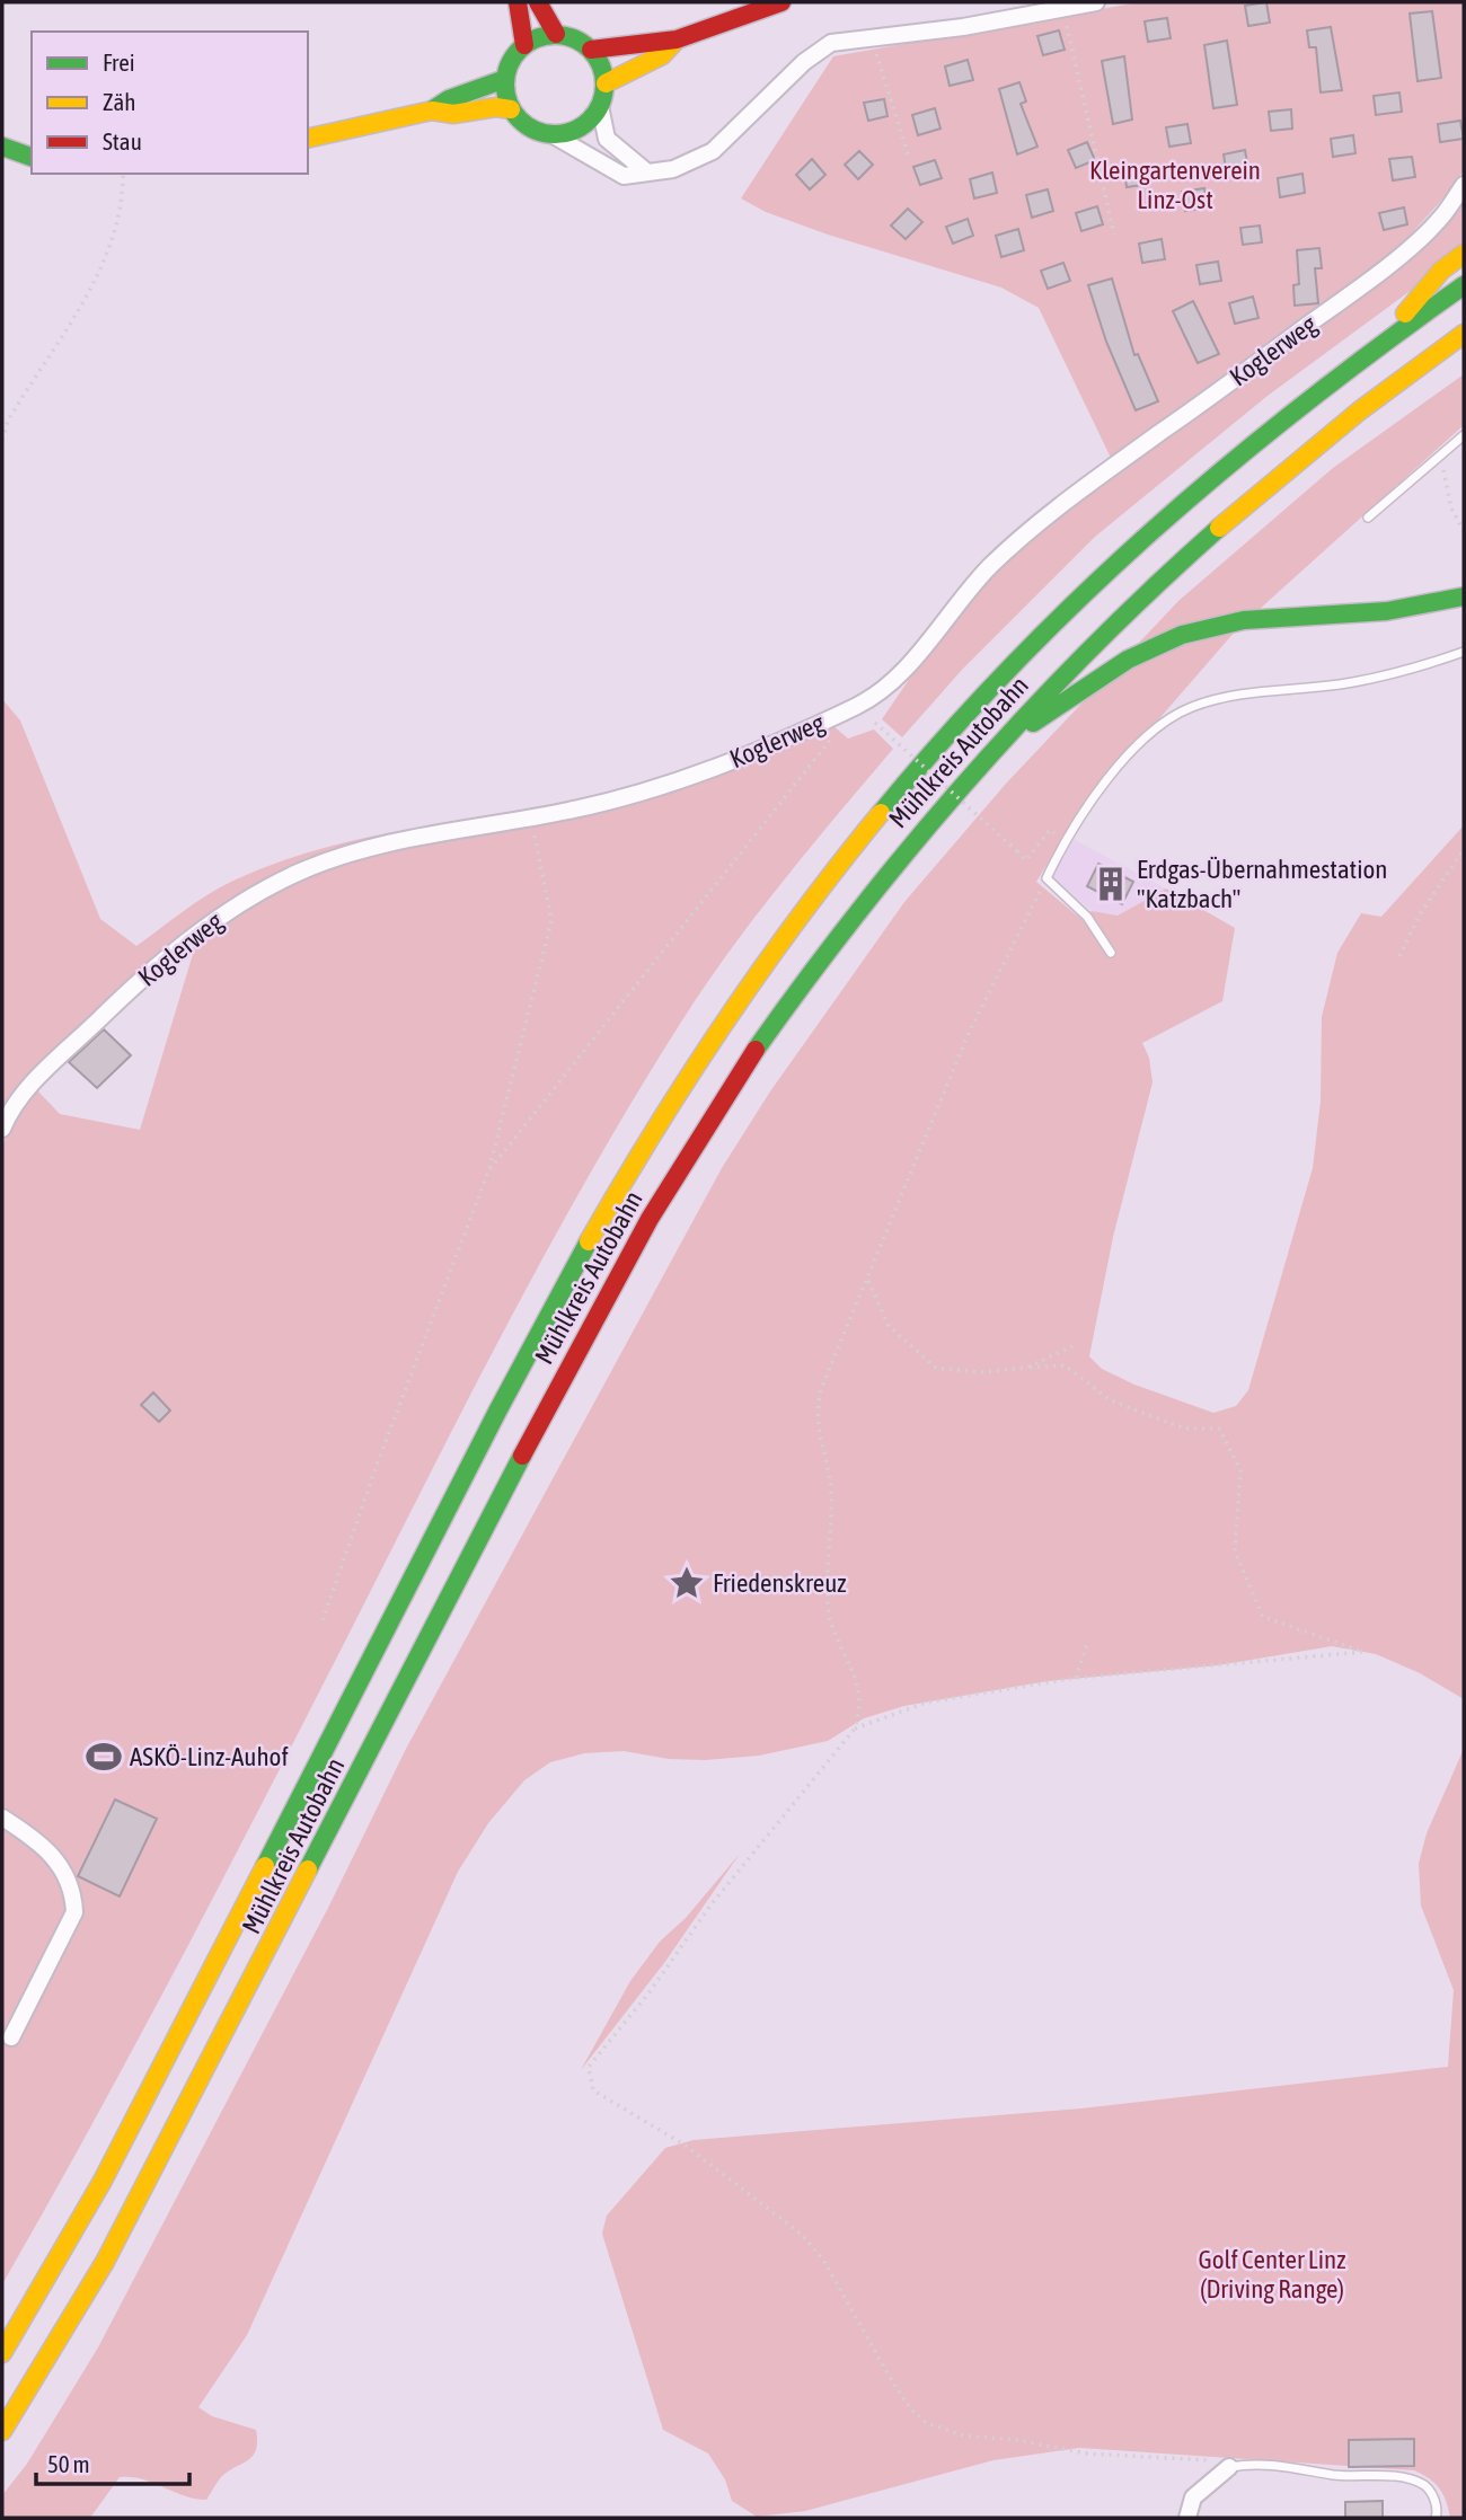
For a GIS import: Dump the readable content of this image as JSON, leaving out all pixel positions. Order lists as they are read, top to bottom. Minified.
{"streets":{"main road":["Mühlkreis Autobahn"],"street":["Koglerweg"]},"parks":["Kleingartenverein Linz-Ost","Golf Center Linz (Driving Range)"],"places":{"building":["Erdgas-Übernahmestation \"Katzbach\""],"place":["Friedenskreuz"],"sports":["ASKÖ-Linz-Auhof"]},"legend":["Frei","Zäh","Stau"],"scale_bar":"50 m"}
